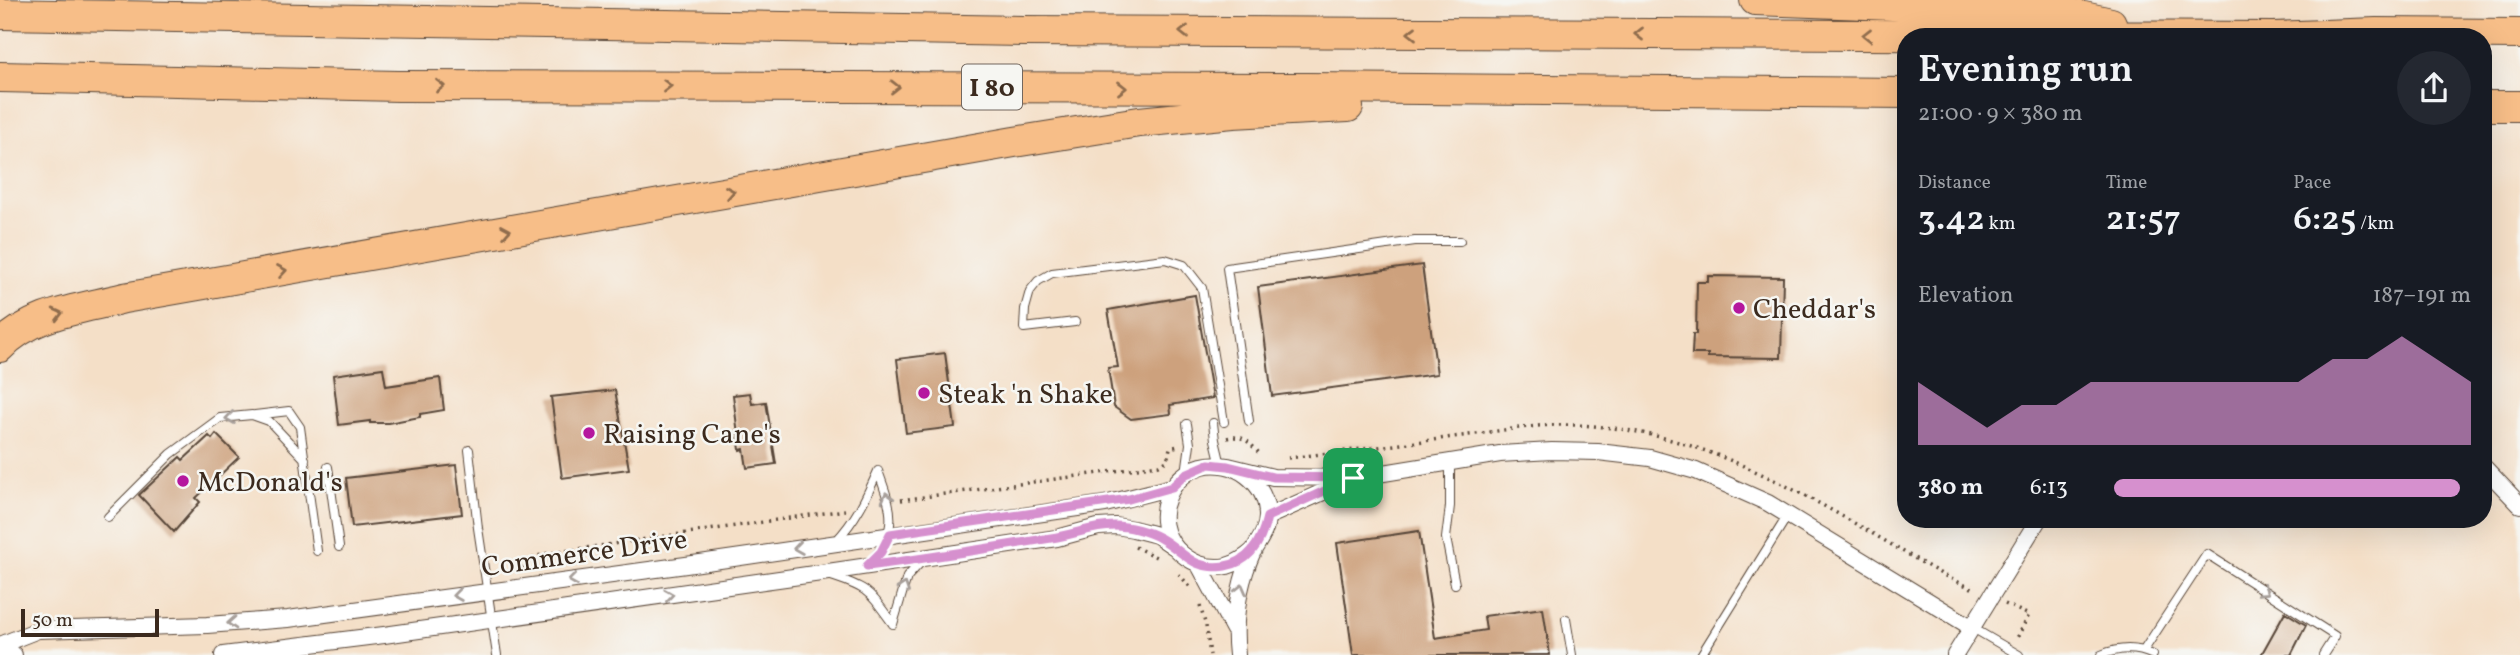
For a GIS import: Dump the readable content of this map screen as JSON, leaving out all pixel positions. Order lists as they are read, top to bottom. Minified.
{"streets":{"highway":["I 80"],"street":["Commerce Drive"]},"places":["Cheddar's","Steak 'n Shake","Raising Cane's","McDonald's"],"scale_bar":"50 m","page":{"heading":["Evening run","21:00 · 9 × 380 m"],"stats":[["Distance","3.42 km"],["Time","21:57"],["Pace","6:25 /km"]],"chart":["Elevation","187–191 m"],"list":[{"name":"380 m","note":"6:13"}],"scale":"50 m"}}
